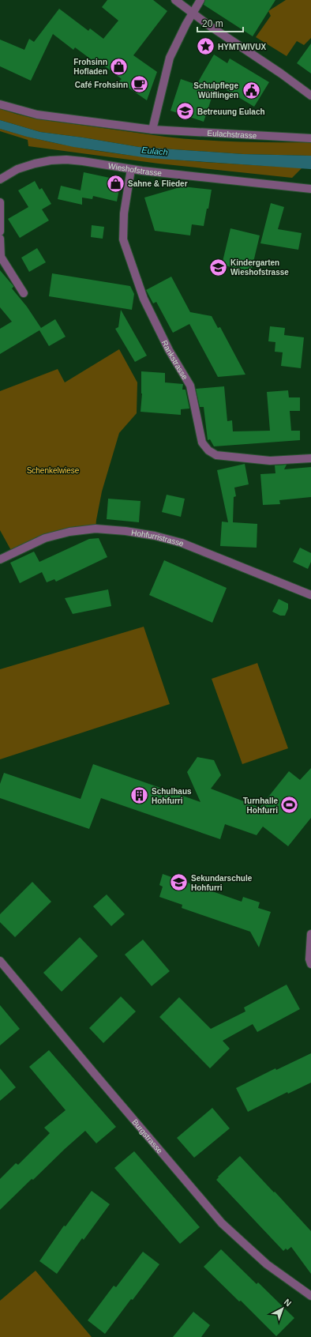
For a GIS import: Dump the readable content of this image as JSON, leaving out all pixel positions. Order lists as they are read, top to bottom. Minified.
{"streets":{"street":["Eulachstrasse","Wieshofstrasse","Rankstrasse","Hohfurristrasse","Burgstrasse"]},"crossings":[["Wieshofstrasse","Rankstrasse"]],"water":["Eulach"],"parks":["Schenkelwiese"],"places":{"place":["HYMTWIVUX"],"shop":["Frohsinn Hofladen","Sahne & Flieder"],"cafe":["Café Frohsinn"],"public building":["Schulpflege Wülflingen"],"school or university":["Betreuung Eulach","Kindergarten Wieshofstrasse","Sekundarschule Hohfurri"],"building":["Schulhaus Hohfurri"],"sports":["Turnhalle Hohfurri"]},"scale_bar":"20 m","north":"top right"}
